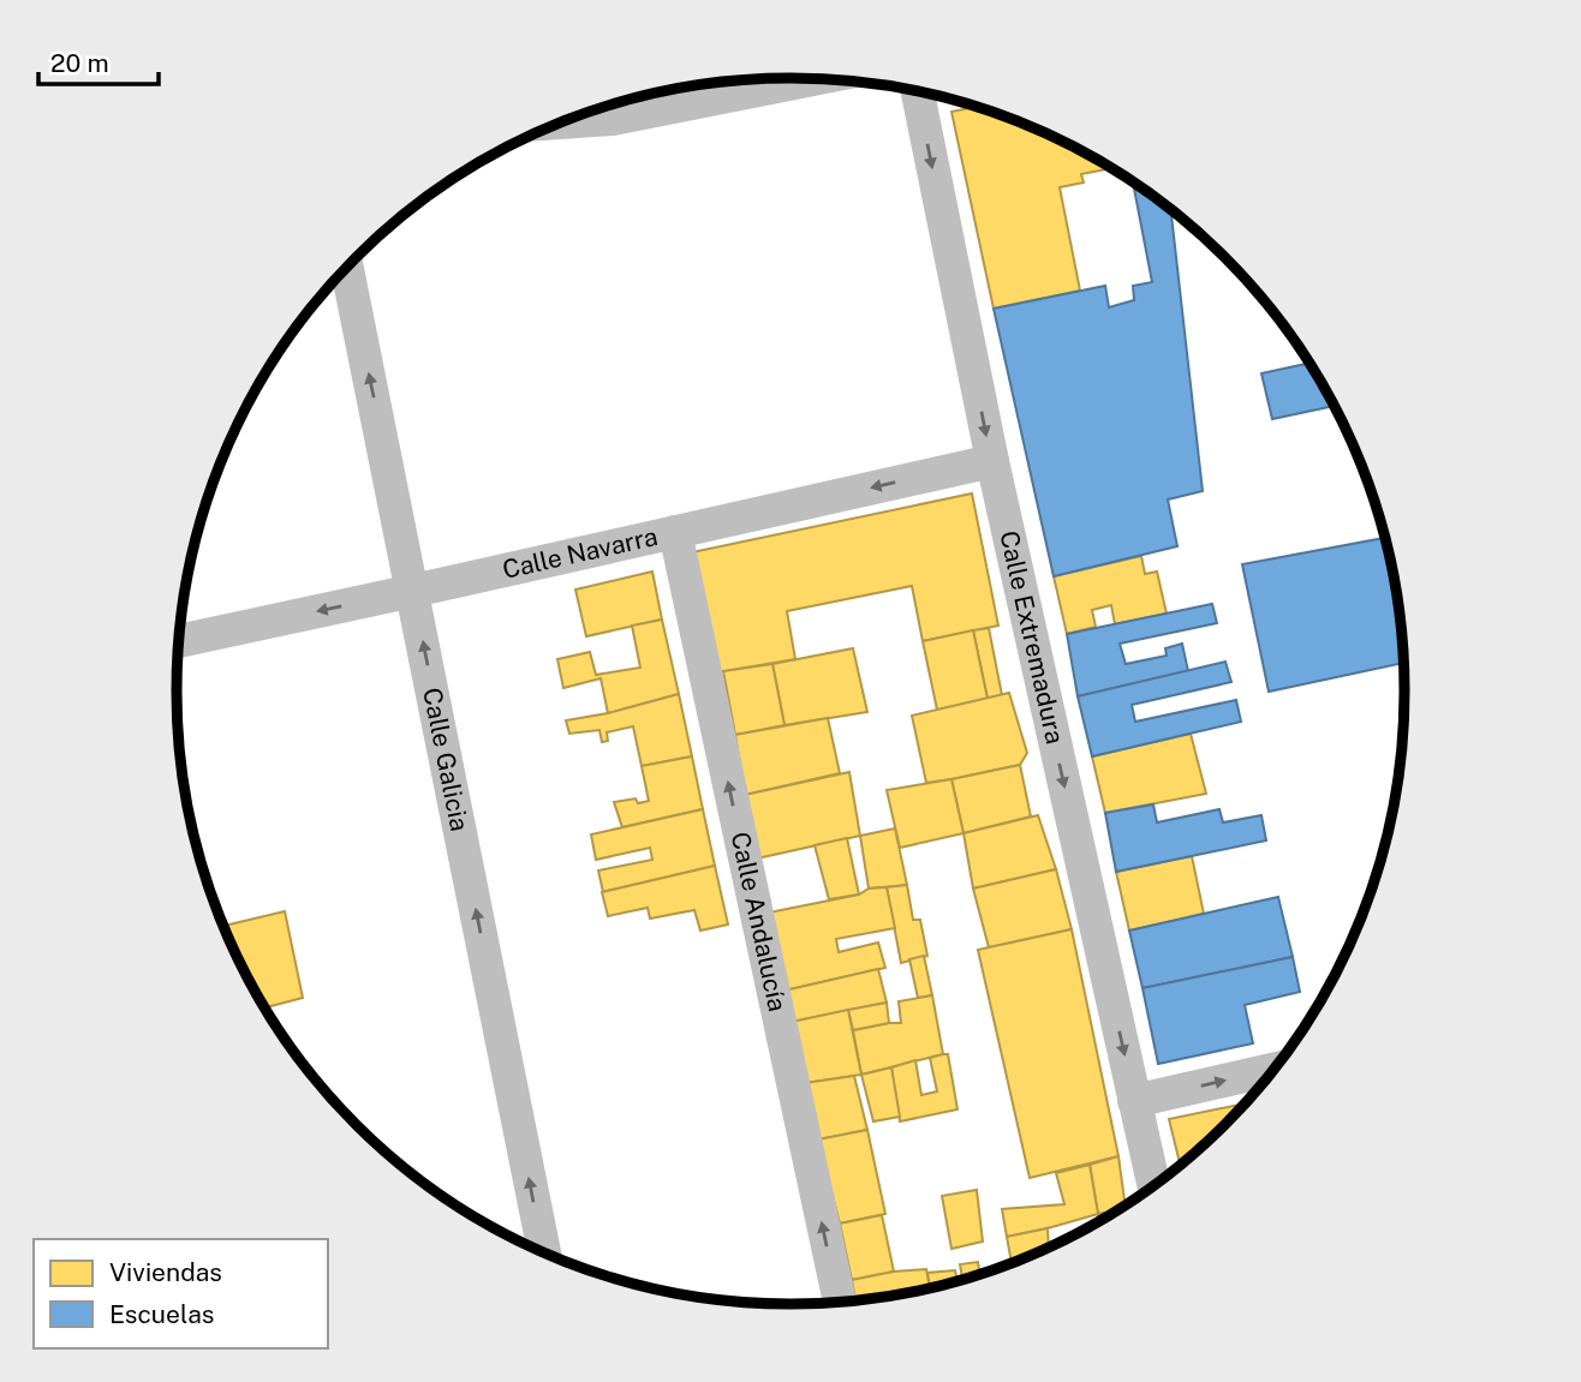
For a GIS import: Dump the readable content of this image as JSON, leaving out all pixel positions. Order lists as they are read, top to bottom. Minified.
{"streets":{"street":["Calle Navarra","Calle Extremadura","Calle Galicia","Calle Andalucía"]},"crossings":[["Calle Navarra","Calle Extremadura"],["Calle Navarra","Calle Galicia"],["Calle Navarra","Calle Andalucía"]],"one_way":["Calle Navarra","Calle Extremadura","Calle Galicia","Calle Andalucía"],"legend":["Viviendas","Escuelas"],"scale_bar":"20 m"}
